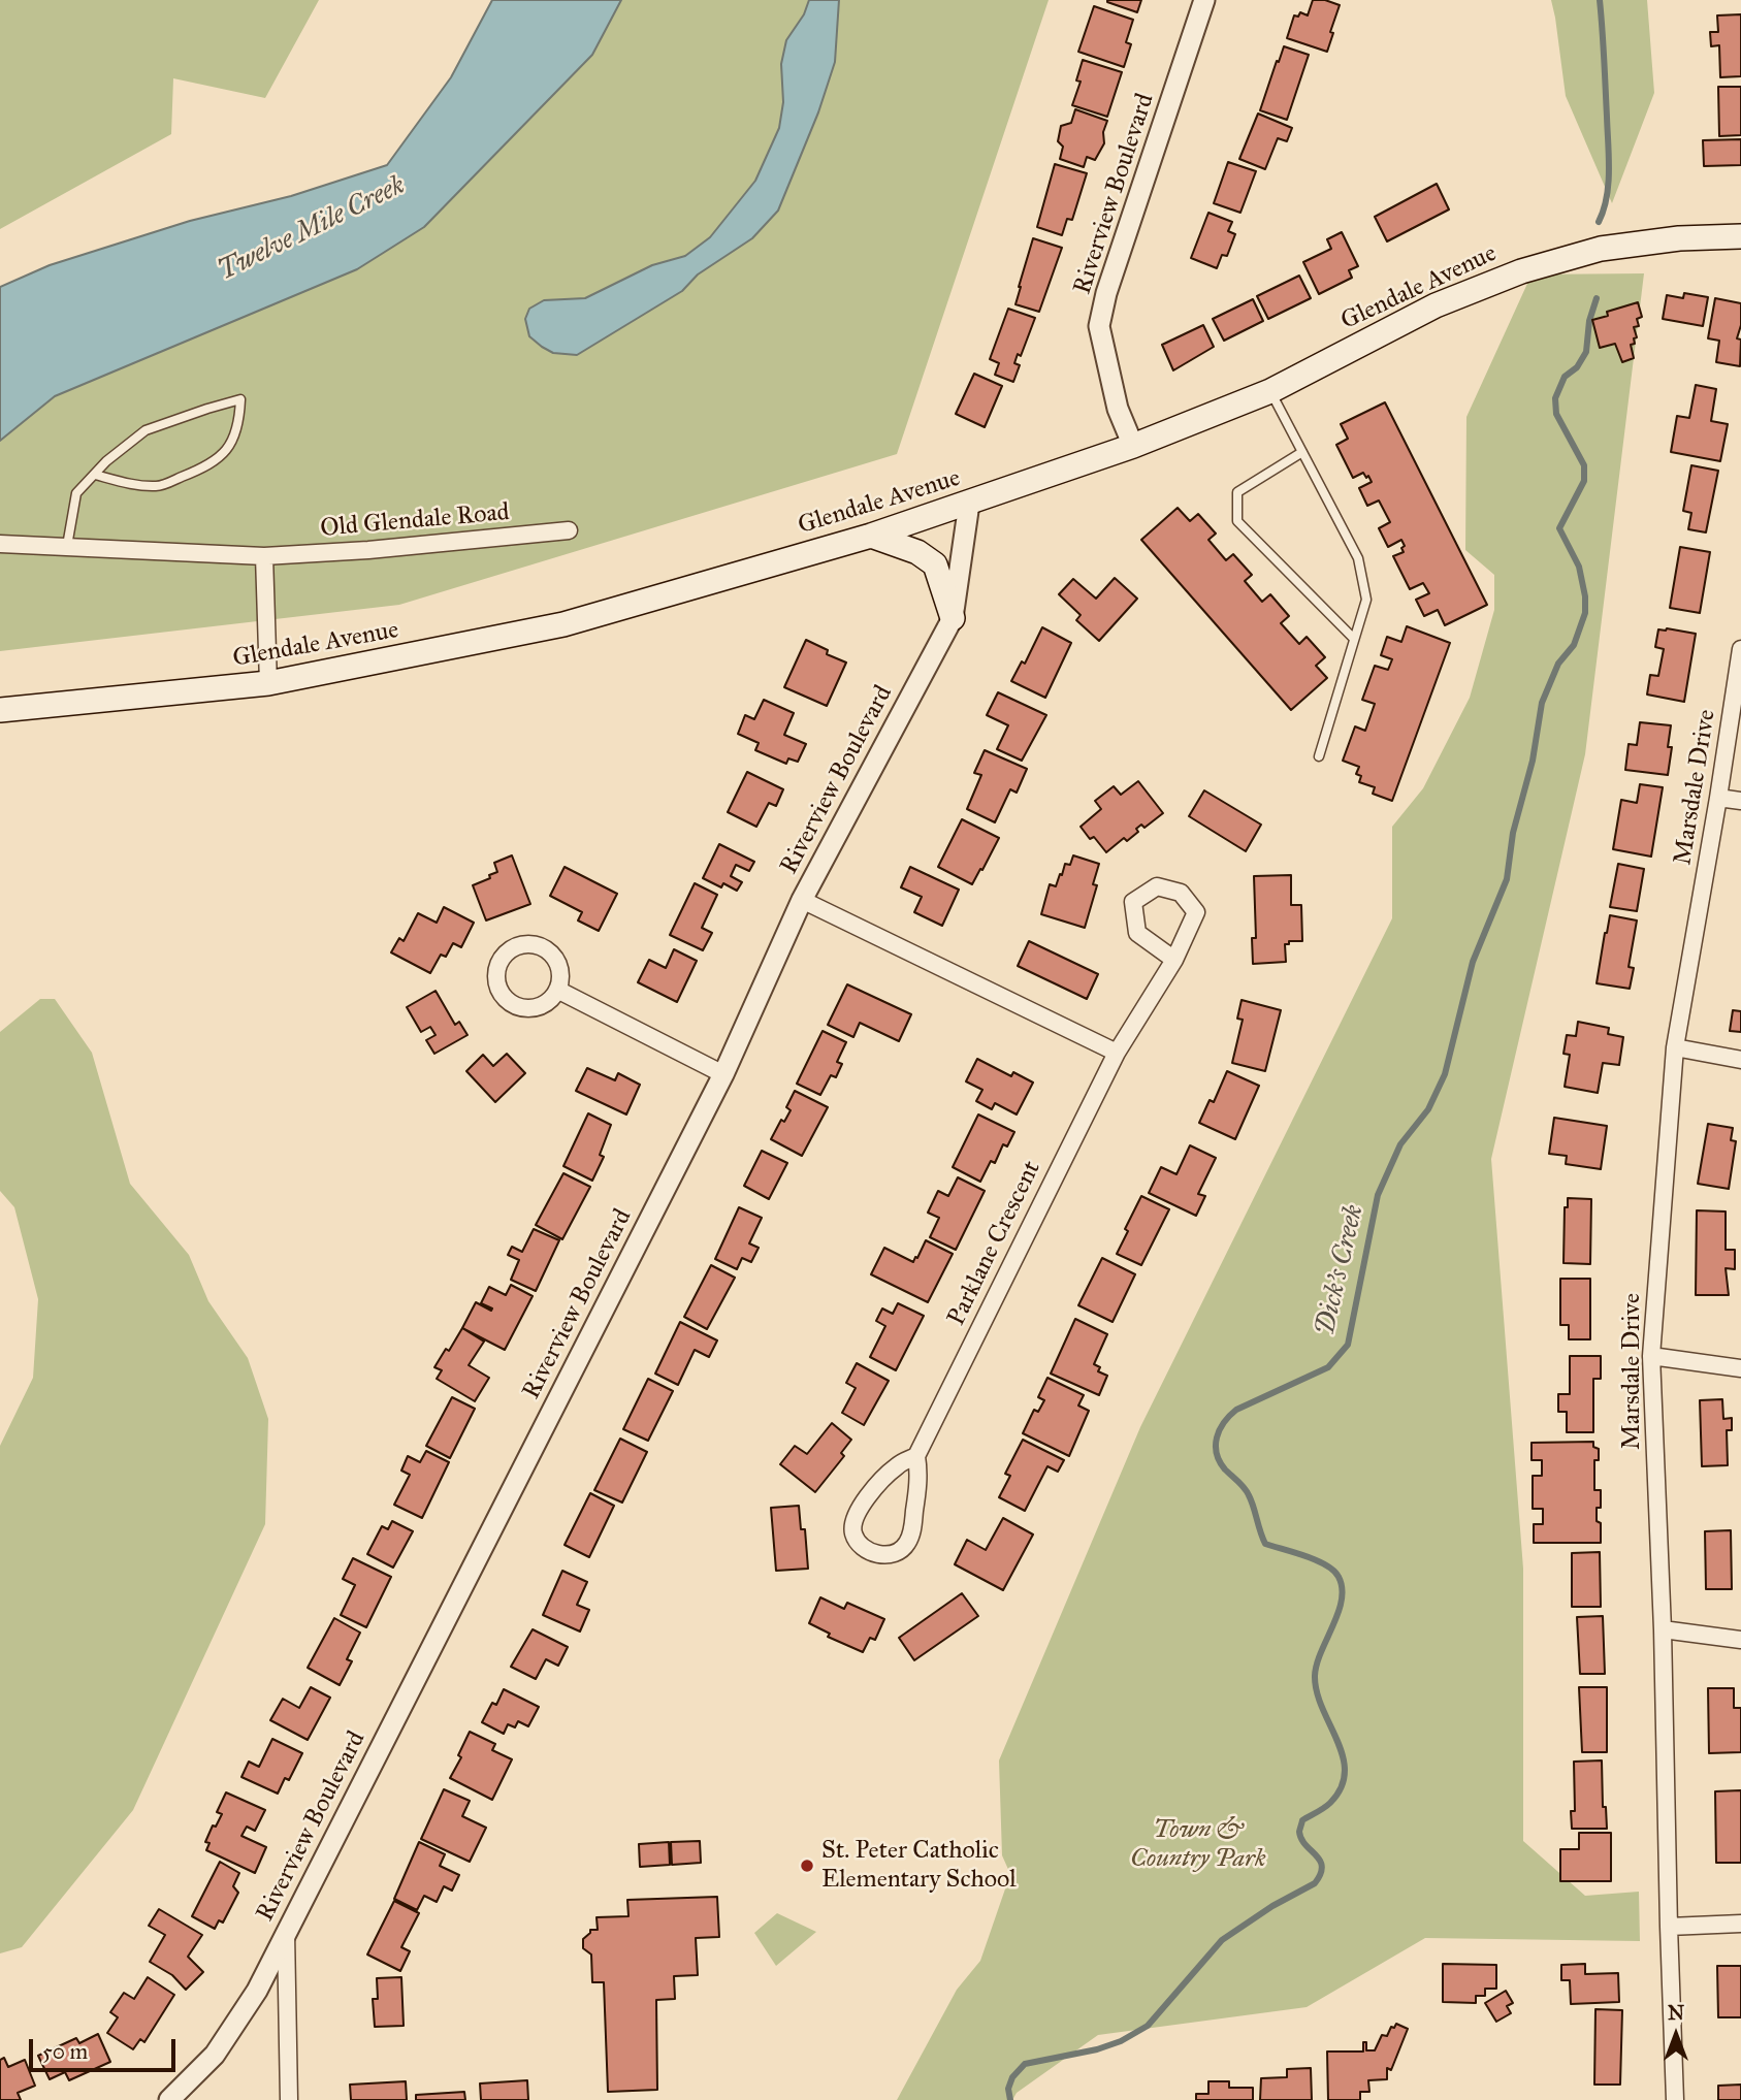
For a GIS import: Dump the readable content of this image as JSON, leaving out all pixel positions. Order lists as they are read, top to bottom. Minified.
{"streets":{"main road":["Glendale Avenue"],"street":["Riverview Boulevard","Old Glendale Road","Marsdale Drive","Parklane Crescent"]},"crossings":[["Riverview Boulevard","Glendale Avenue"]],"water":["Twelve Mile Creek","Dick's Creek"],"parks":["Town & Country Park"],"places":["St. Peter Catholic Elementary School"],"scale_bar":"50 m","north":"top"}
